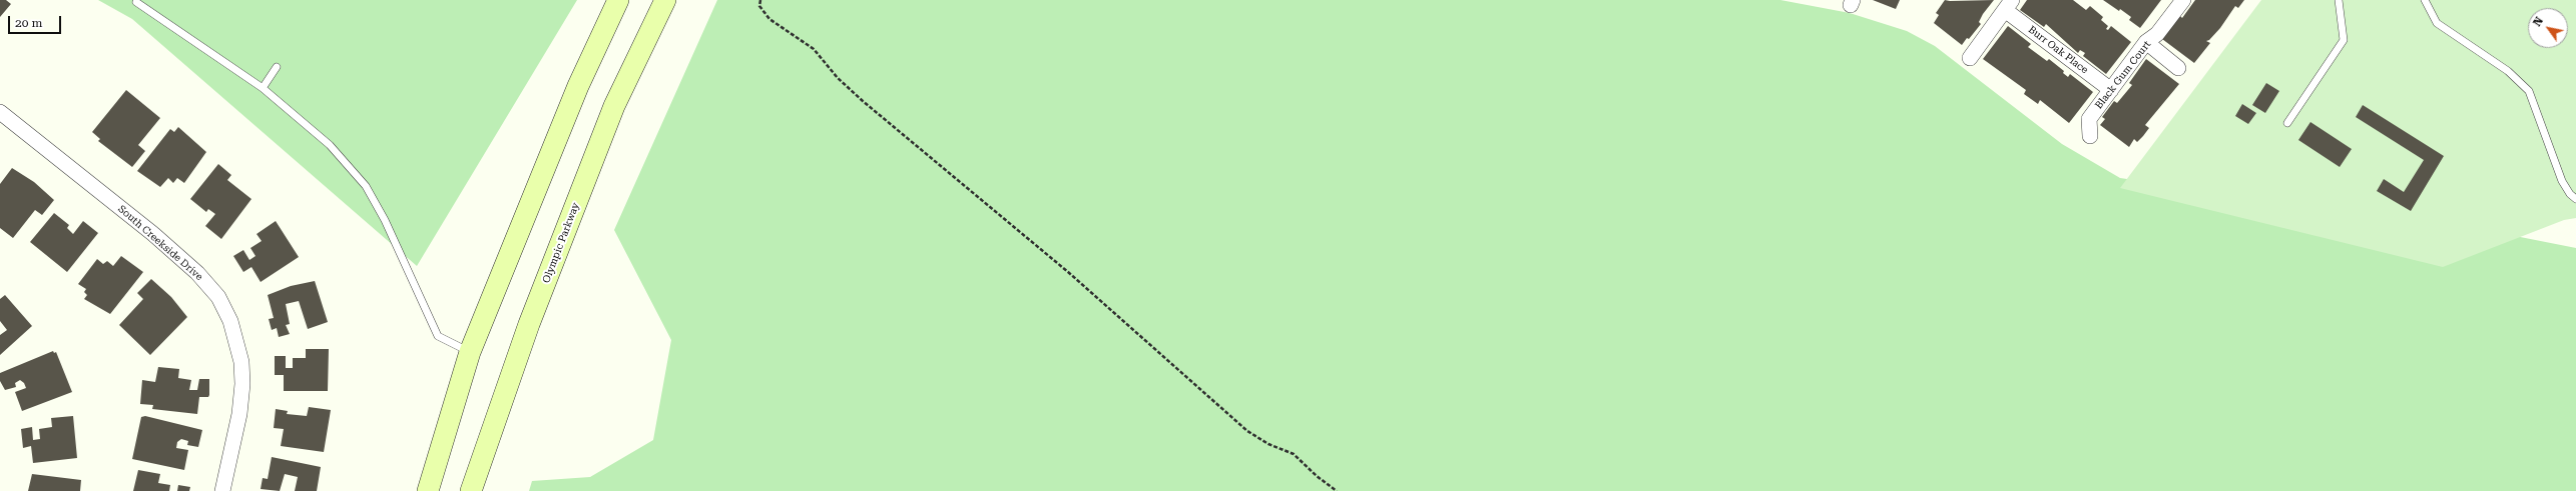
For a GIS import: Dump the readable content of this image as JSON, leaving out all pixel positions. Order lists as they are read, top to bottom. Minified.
{"streets":{"main road":["Olympic Parkway"],"street":["Burr Oak Place","Black Gum Court","South Creekside Drive"]},"crossings":[["Burr Oak Place","Black Gum Court"]],"scale_bar":"20 m","north":"top left"}
